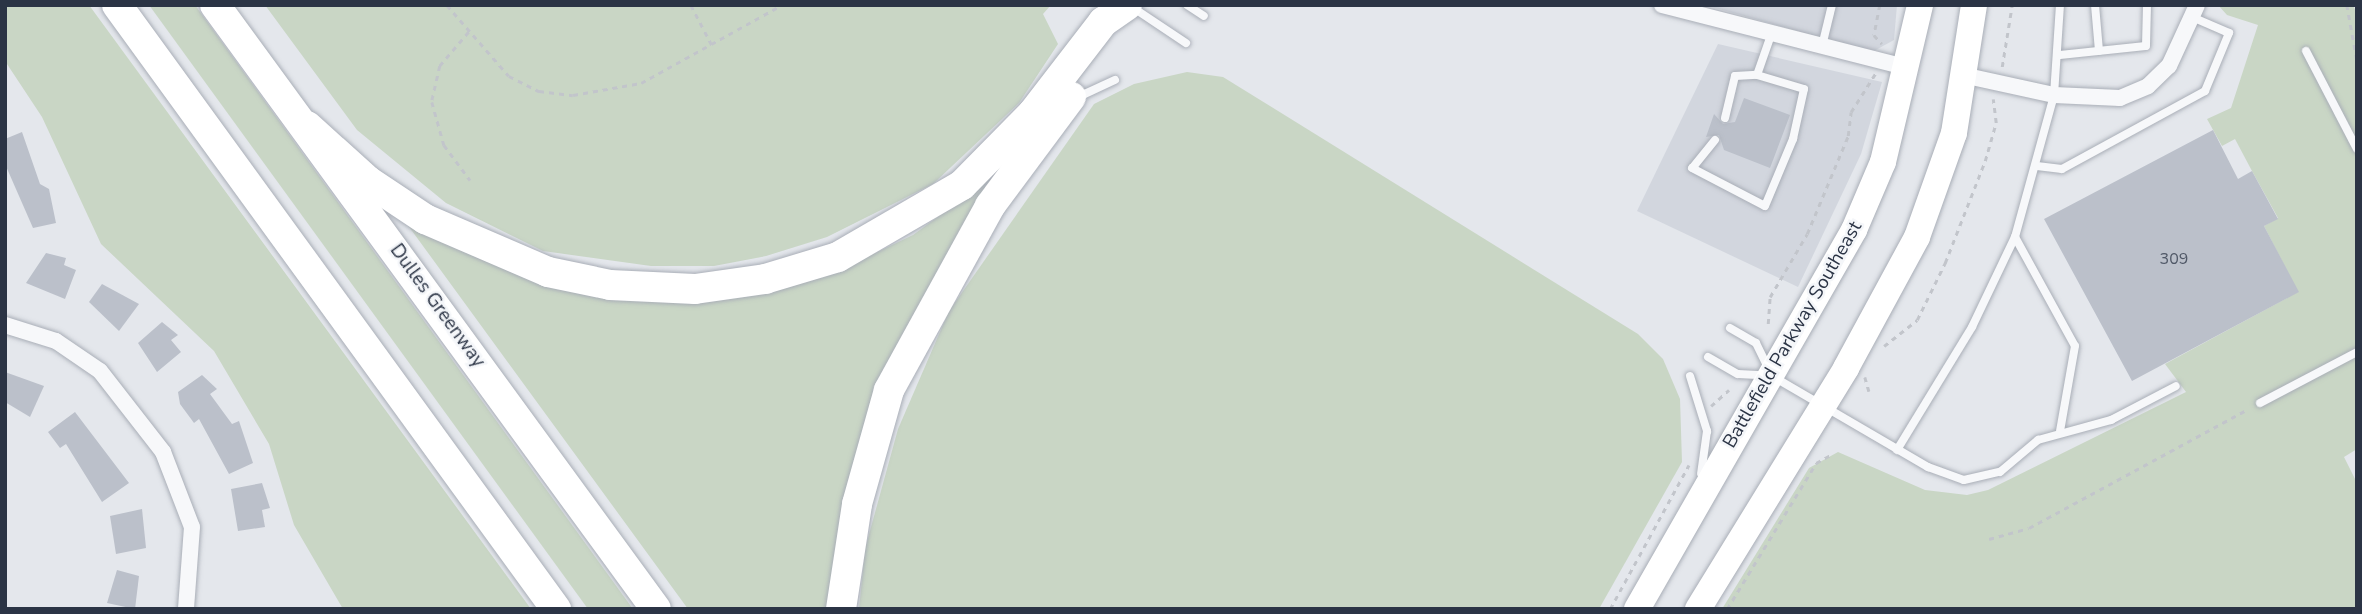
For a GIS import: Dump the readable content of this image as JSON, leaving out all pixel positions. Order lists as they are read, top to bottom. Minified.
{"streets":{"highway":["Dulles Greenway"],"main road":["Battlefield Parkway Southeast"]},"house_numbers":["309"]}
